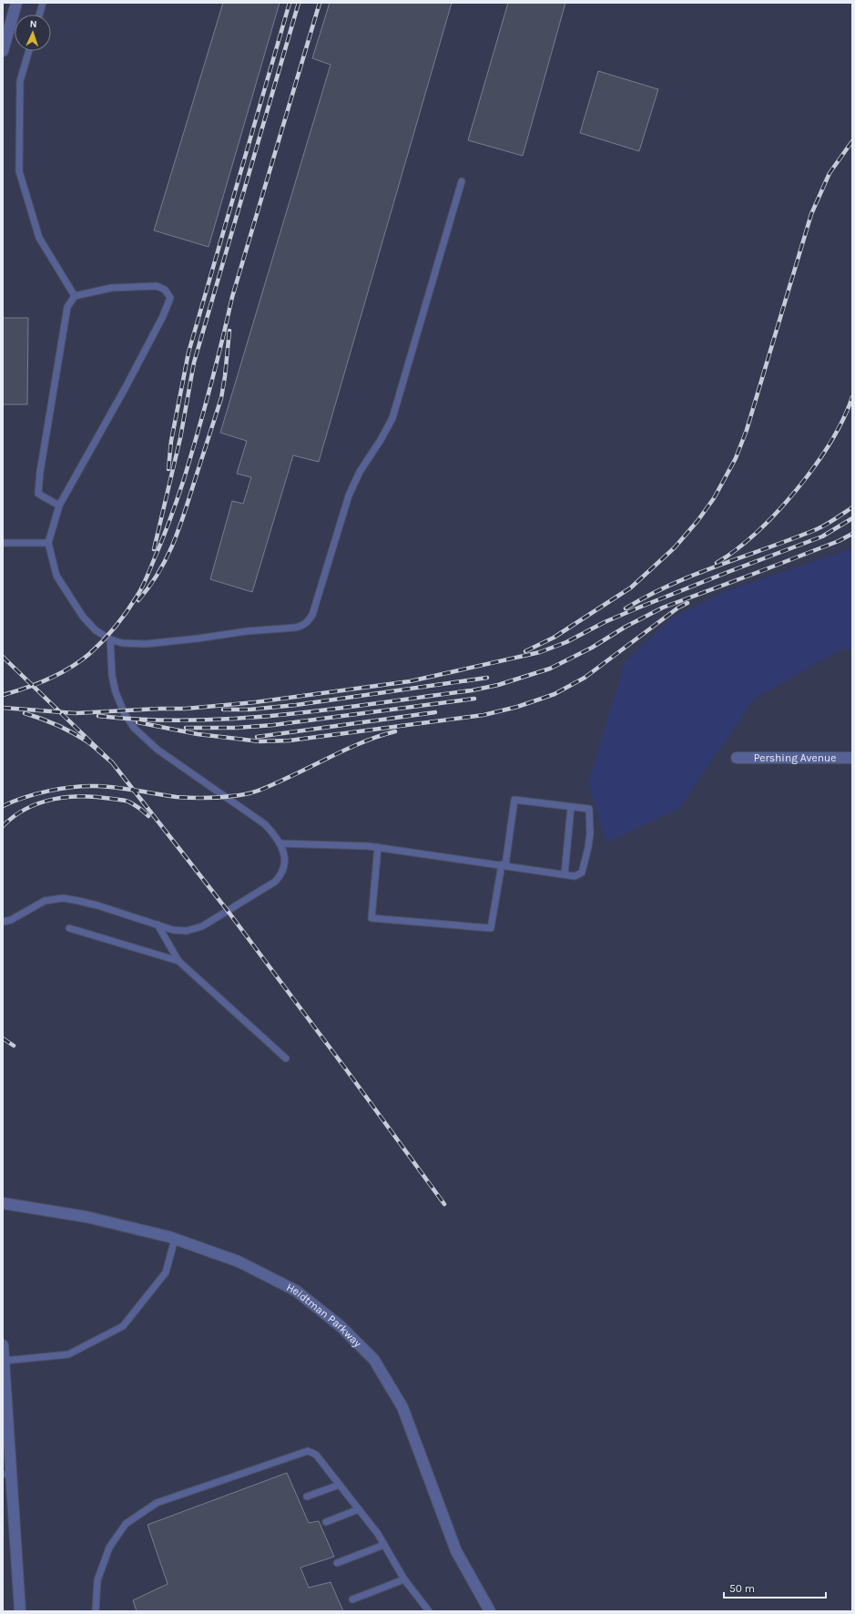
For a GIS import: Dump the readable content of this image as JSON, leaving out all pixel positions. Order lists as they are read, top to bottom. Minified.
{"streets":{"street":["Pershing Avenue","Heidtman Parkway"]},"scale_bar":"50 m","north":"top"}
